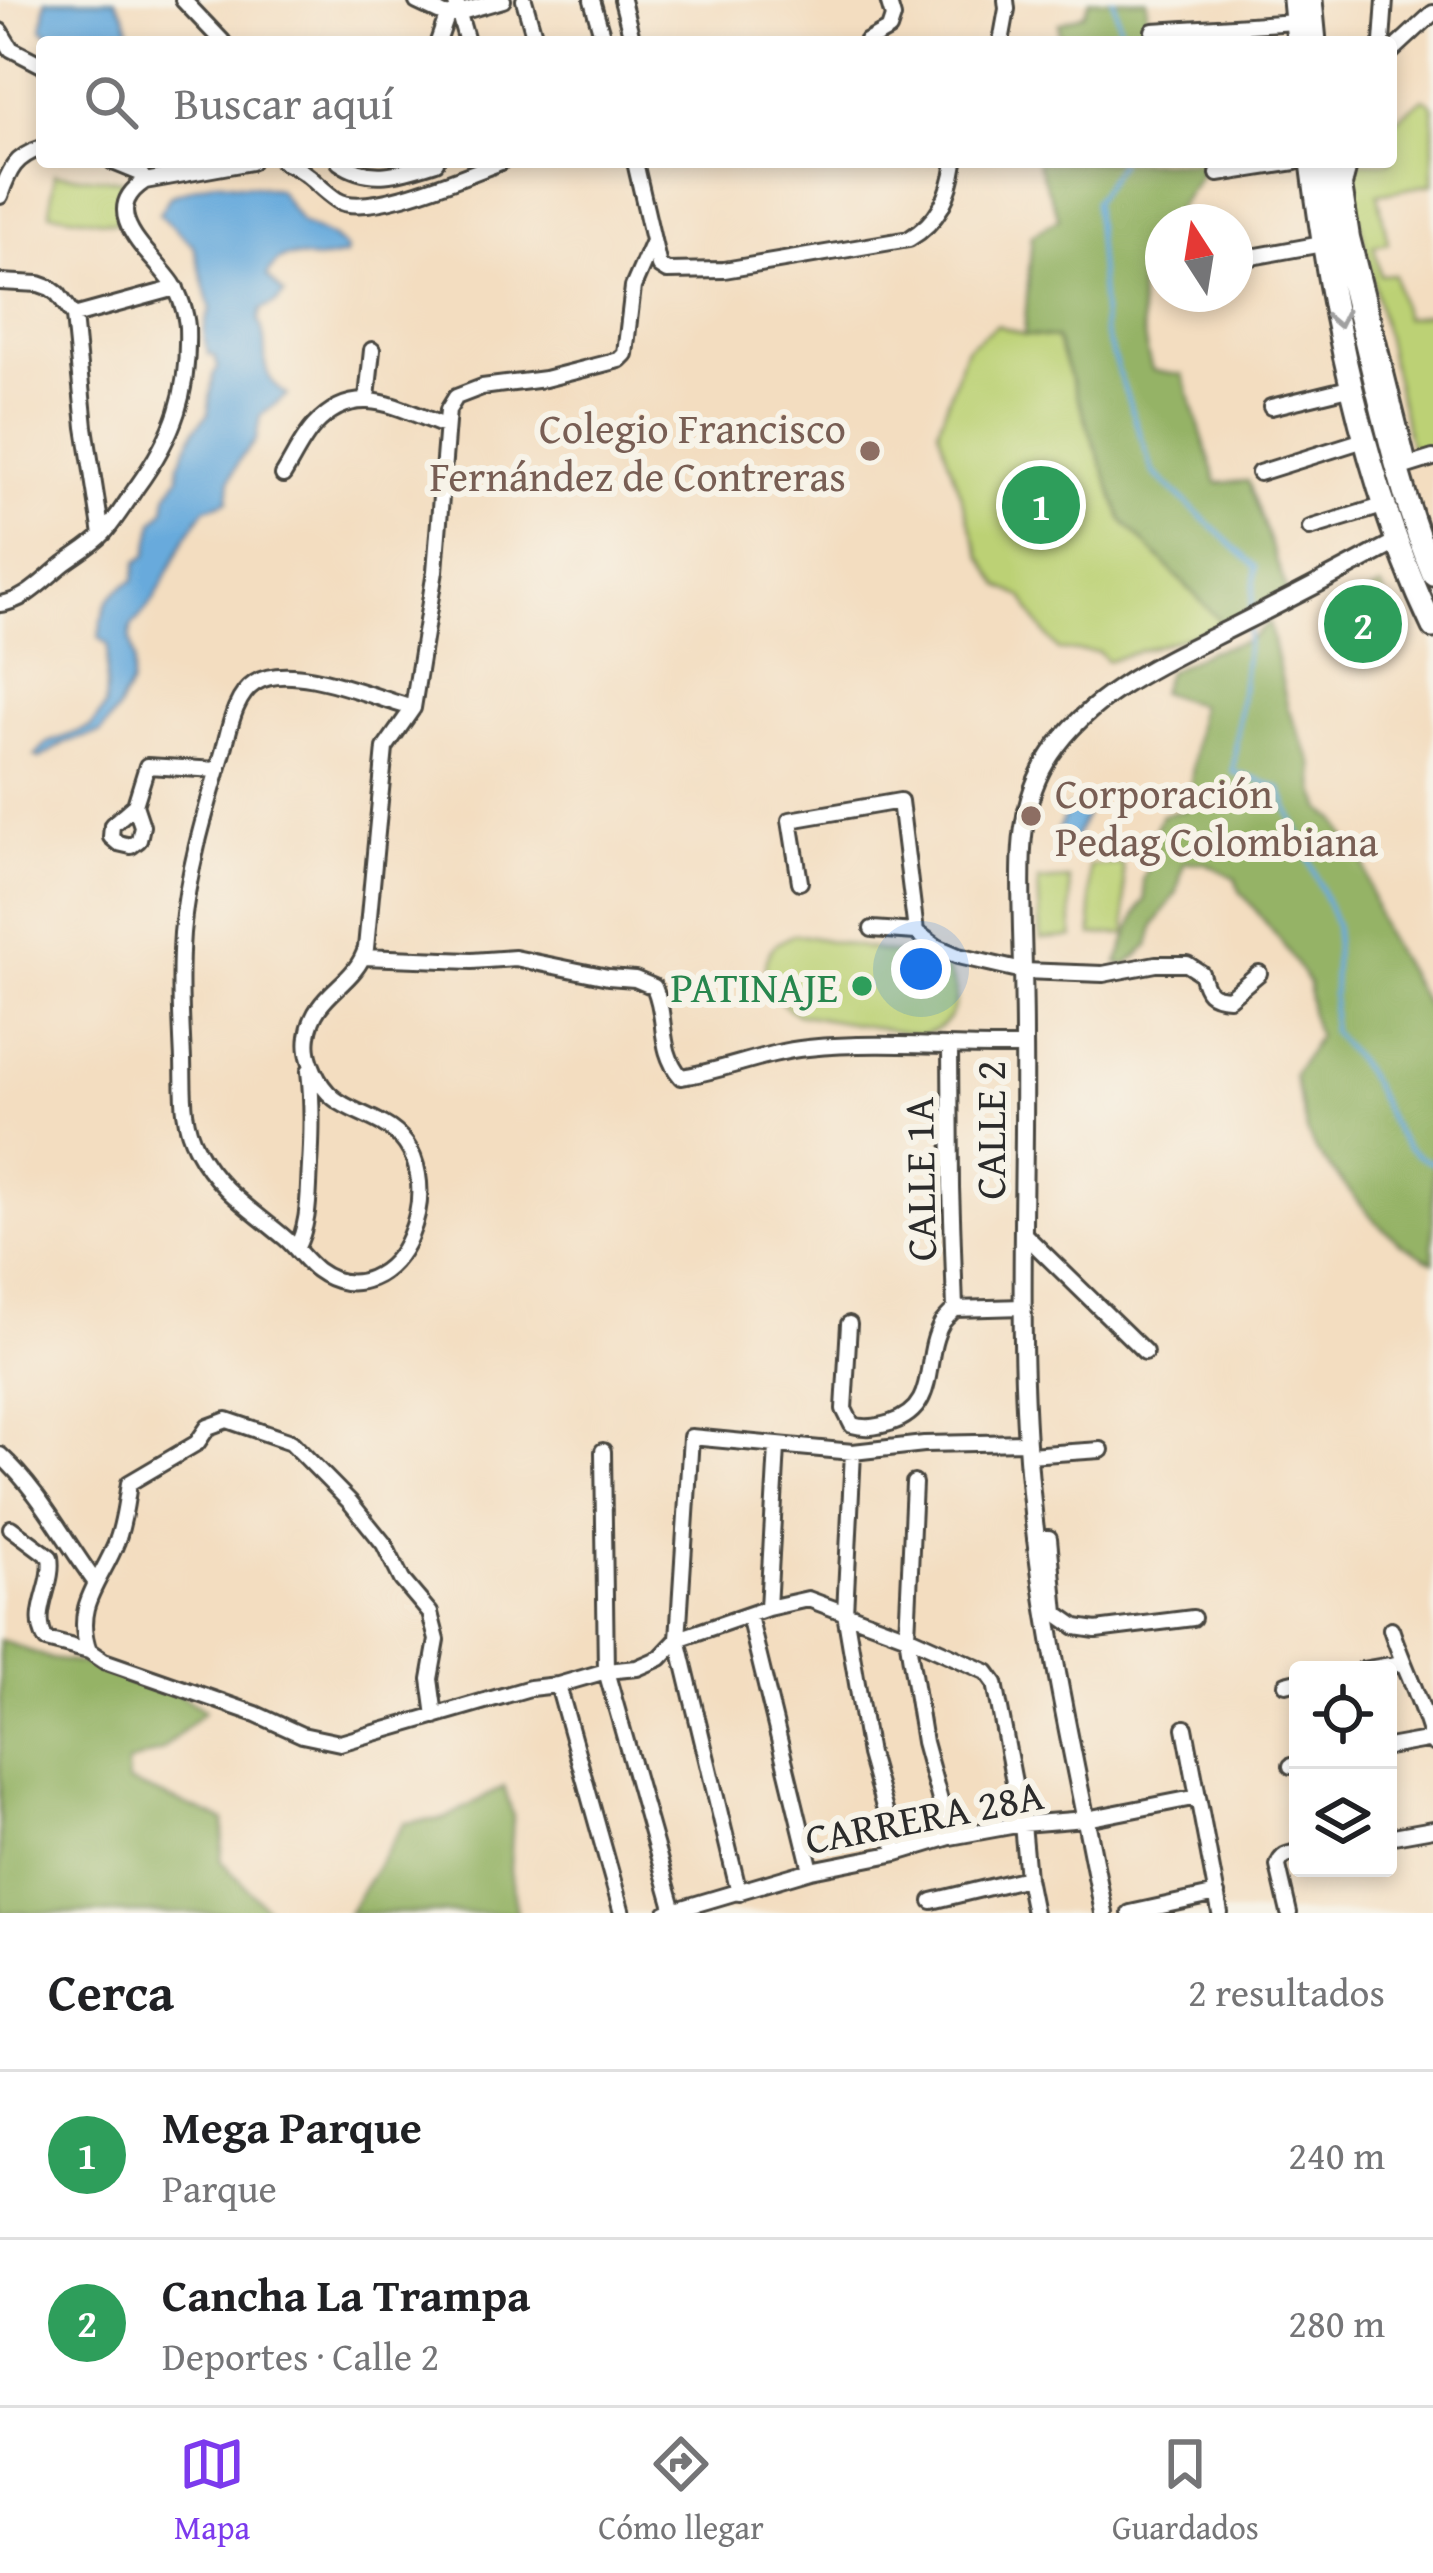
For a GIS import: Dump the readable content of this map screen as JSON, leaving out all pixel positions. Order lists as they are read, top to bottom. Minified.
{"streets":{"street":["CALLE 2","CALLE 1A","CARRERA 28A"]},"crossings":[["CALLE 2","CARRERA 28A"]],"places":["Colegio Francisco Fernández de Contreras","Corporación Pedag Colombiana","PATINAJE"],"north":"top","page":{"search":"Buscar aquí","pins":["1","2"],"heading":["Cerca","2 resultados"],"list":[{"mark":"1","name":"Mega Parque","note":"Parque","value":"240 m"},{"mark":"2","name":"Cancha La Trampa","note":"Deportes · Calle 2","value":"280 m"}],"nav":["Mapa","Cómo llegar","Guardados"]}}
